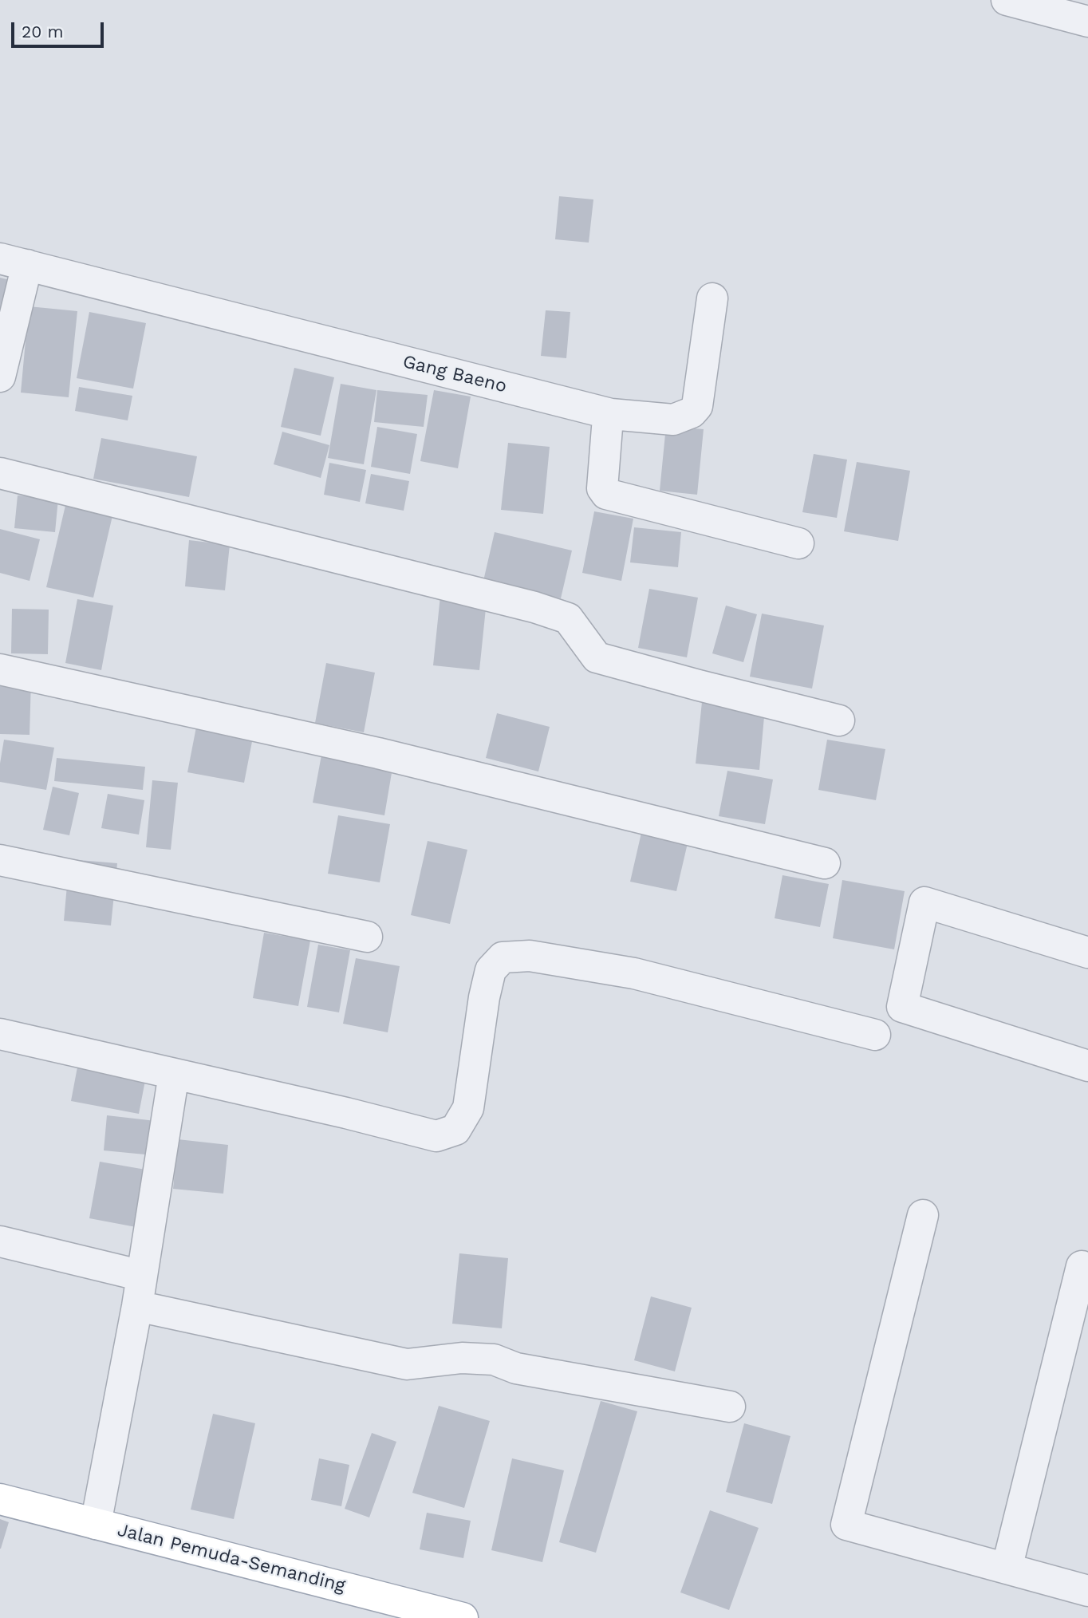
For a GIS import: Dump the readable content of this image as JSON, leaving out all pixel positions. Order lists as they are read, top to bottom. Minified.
{"streets":{"main road":["Jalan Pemuda-Semanding"],"street":["Gang Baeno"]},"scale_bar":"20 m"}
